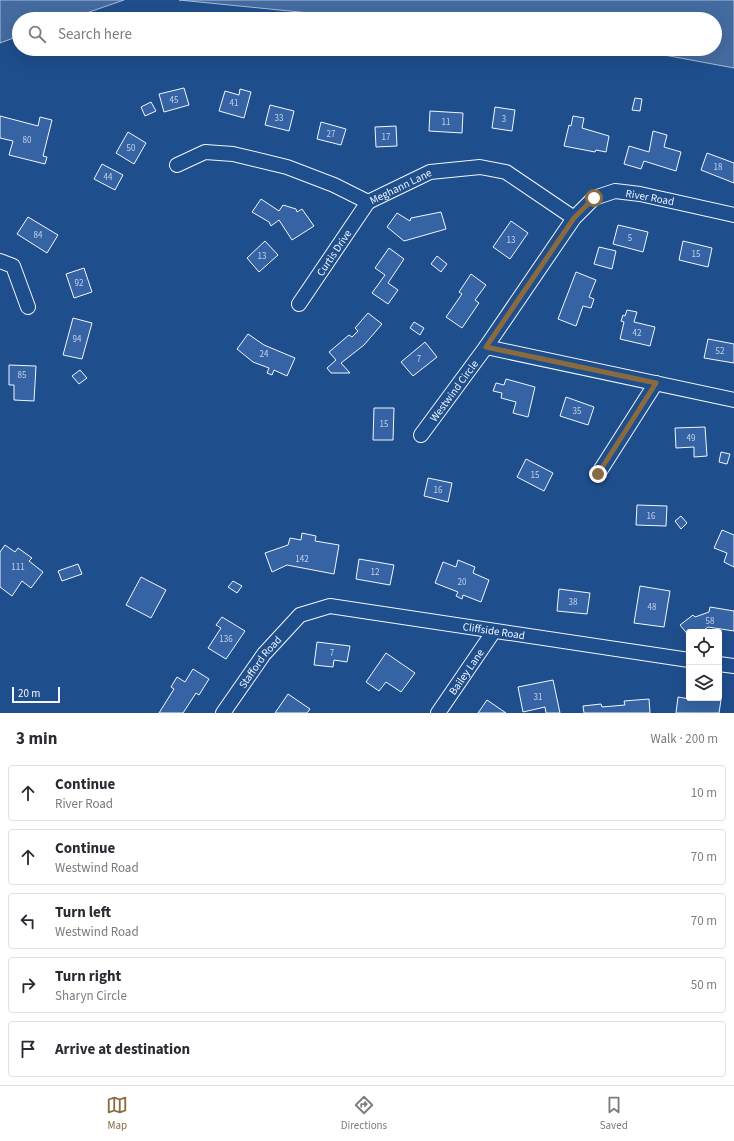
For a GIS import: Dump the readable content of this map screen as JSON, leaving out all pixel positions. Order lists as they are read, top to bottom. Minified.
{"streets":{"street":["Meghann Lane","River Road","Curtis Drive","Westwind Circle","Cliffside Road","Stafford Road","Bailey Lane"]},"crossings":[["Meghann Lane","River Road"],["Meghann Lane","Curtis Drive"],["River Road","Westwind Circle"],["Cliffside Road","Stafford Road"],["Cliffside Road","Bailey Lane"]],"house_numbers":["45","41","33","3","11","27","17","80","50","18","44","84","5","13","15","13","92","42","94","52","24","7","85","35","15","49","15","16","16","142","111","12","20","38","48","58","136","7","31"],"scale_bar":"20 m","page":{"search":"Search here","scale":"20 m","heading":["3 min","Walk · 200 m"],"list":[["Continue","River Road","10 m"],["Continue","Westwind Road","70 m"],["Turn left","Westwind Road","70 m"],["Turn right","Sharyn Circle","50 m"],"Arrive at destination"],"nav":["Map","Directions","Saved"]}}
